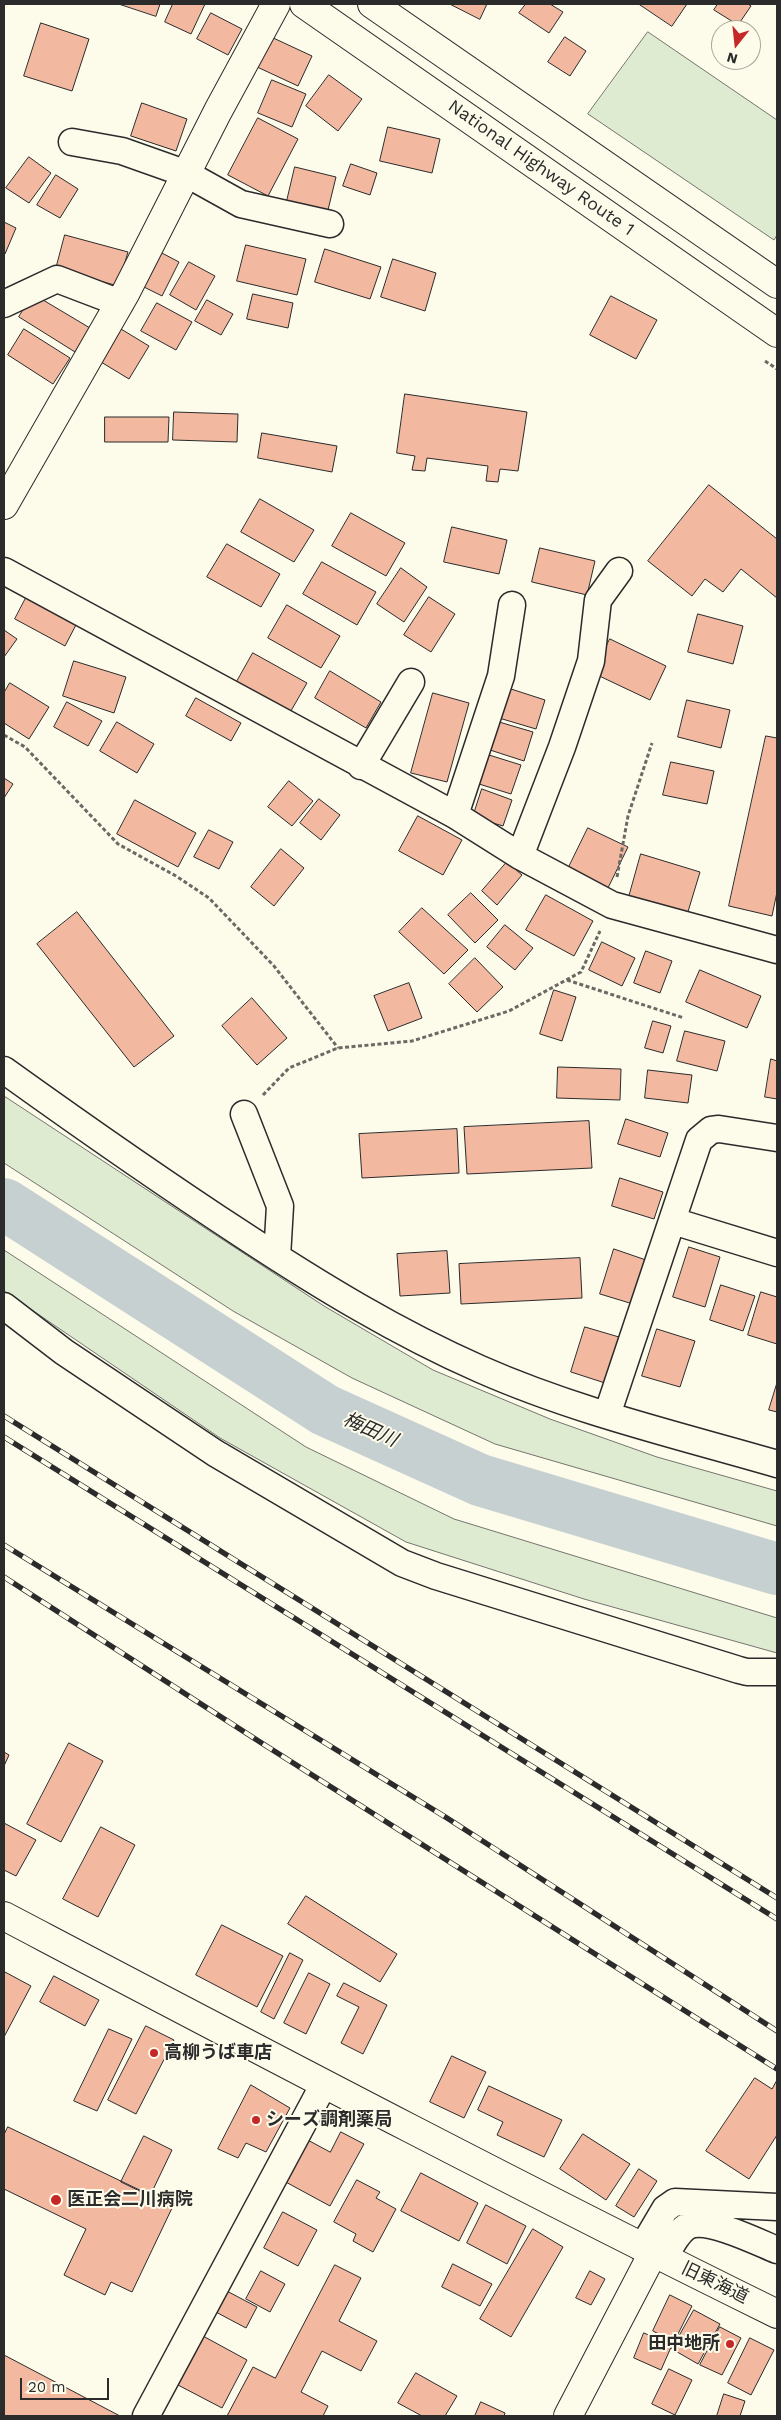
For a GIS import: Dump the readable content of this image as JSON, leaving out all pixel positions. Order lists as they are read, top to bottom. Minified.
{"streets":{"main road":["National Highway Route 1","旧東海道"]},"water":["梅田川"],"places":["高柳うば車店","シーズ調剤薬局","医正会二川病院","田中地所"],"scale_bar":"20 m","north":"bottom"}
